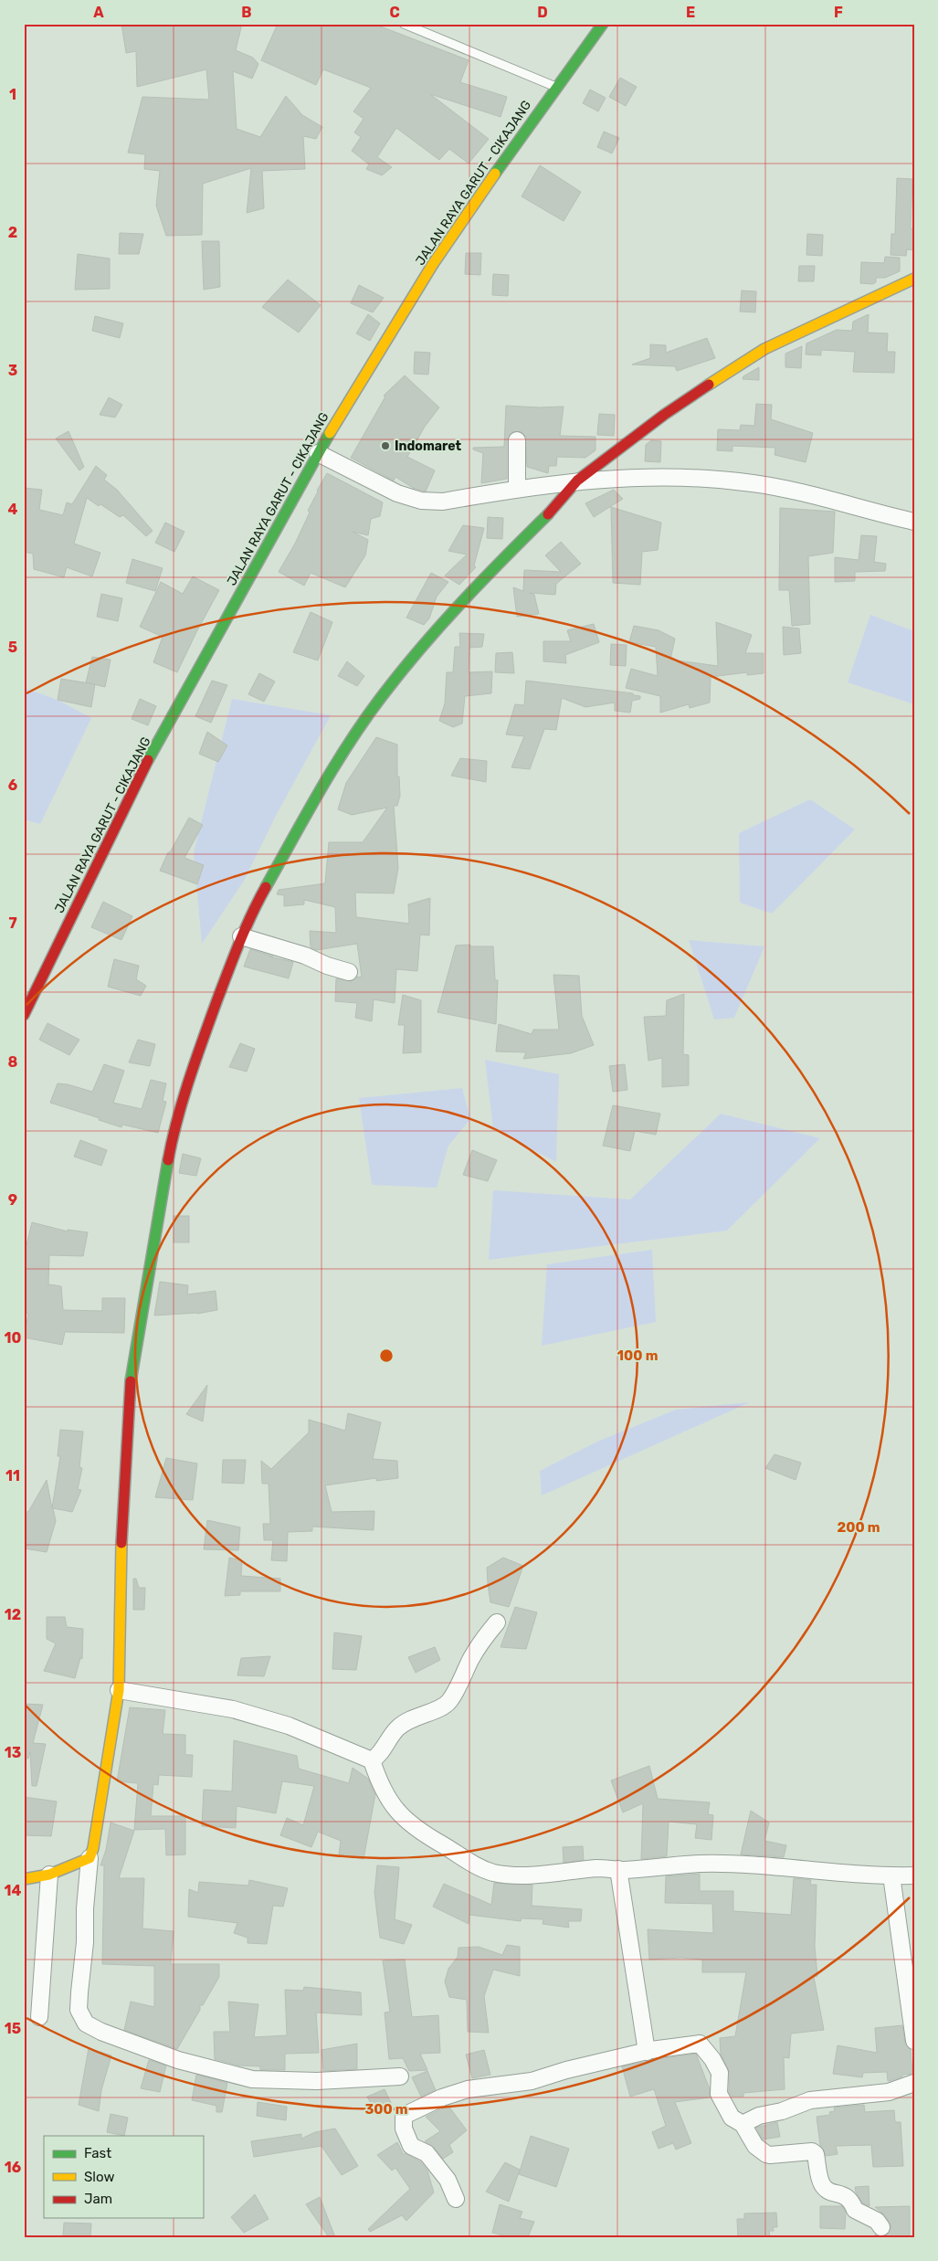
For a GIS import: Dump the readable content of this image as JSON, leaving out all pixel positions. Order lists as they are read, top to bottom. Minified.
{"streets":{"street":["JALAN RAYA GARUT - CIKAJANG"]},"places":["Indomaret"],"legend":["Fast","Slow","Jam"],"grid":{"columns":["A","B","C","D","E","F"],"rows":["1","2","3","4","5","6","7","8","9","10","11","12","13","14","15","16"]},"rings":["100 m","200 m","300 m"]}
